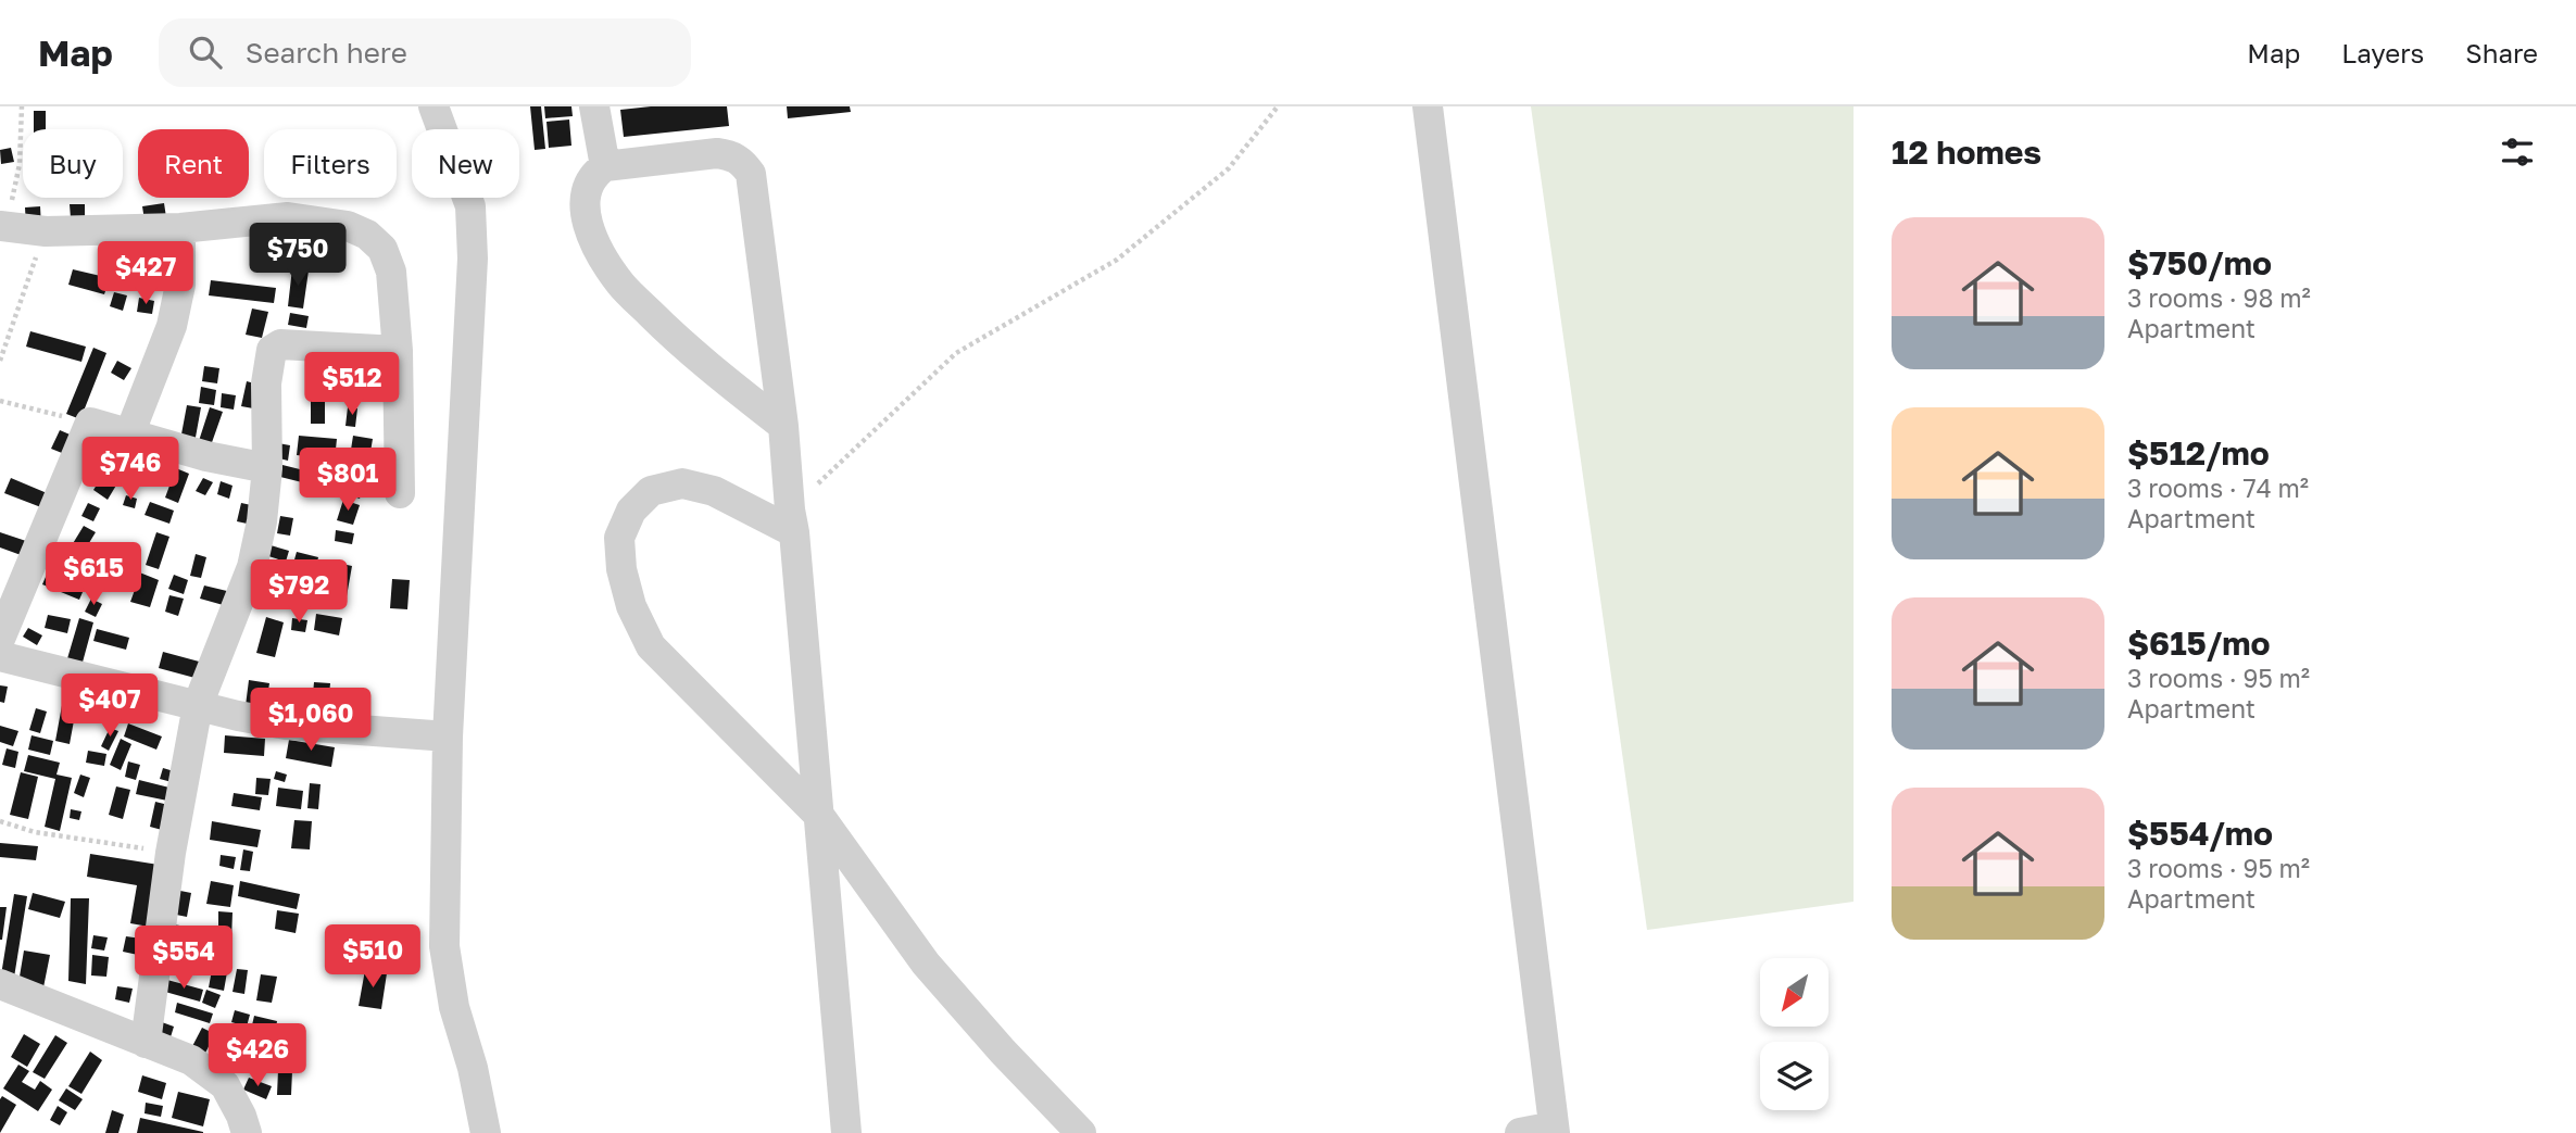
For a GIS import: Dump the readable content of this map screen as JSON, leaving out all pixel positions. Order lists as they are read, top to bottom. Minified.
{"north":"bottom left","page":{"header":"Map","search":"Search here","nav":["Map","Layers","Share"],"heading":"12 homes","chip":["Buy","Rent","Filters","New"],"list":[{"name":"$750/mo","note":"3 rooms · 98 m² · Apartment"},{"name":"$512/mo","note":"3 rooms · 74 m² · Apartment"},{"name":"$615/mo","note":"3 rooms · 95 m² · Apartment"},{"name":"$554/mo","note":"3 rooms · 95 m² · Apartment"}],"price":["$750","$427","$512","$746","$801","$615","$792","$407","$1,060","$510","$554","$426"]}}
